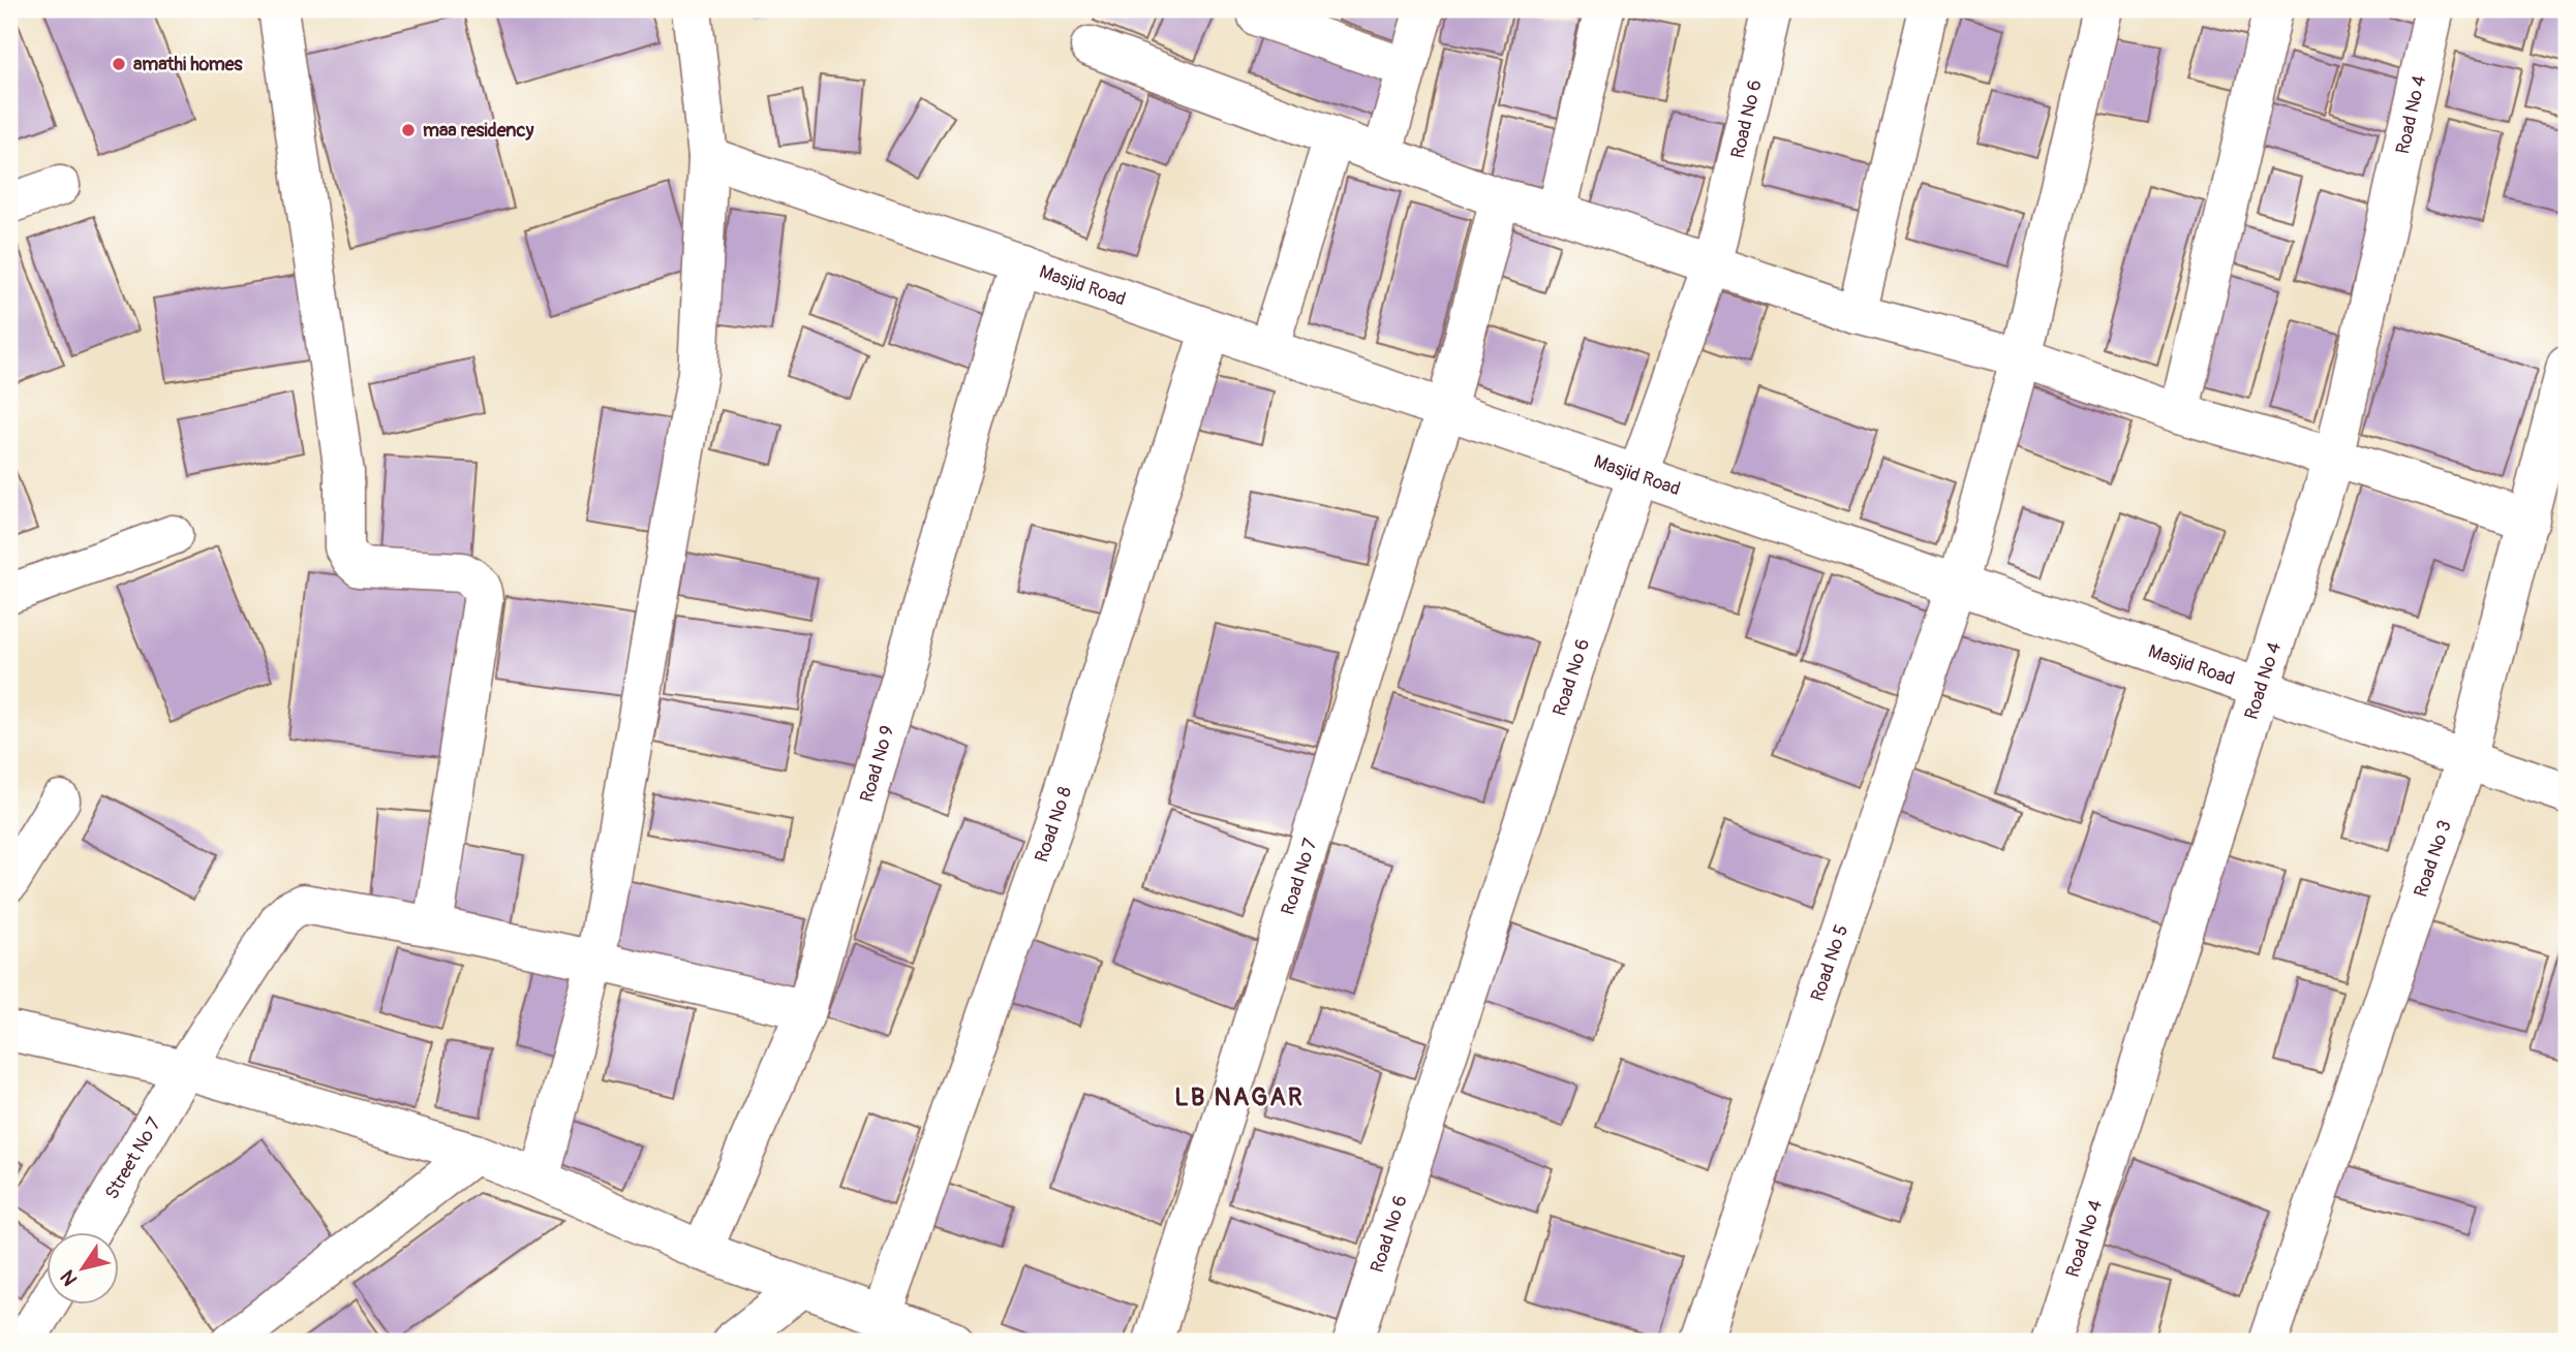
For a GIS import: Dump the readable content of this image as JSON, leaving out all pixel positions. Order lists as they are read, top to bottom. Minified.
{"streets":{"street":["Road No 4","Road No 6","Masjid Road","Road No 9","Road No 8","Road No 3","Road No 7","Road No 5","Street No 7"]},"crossings":[["Road No 4","Masjid Road"],["Road No 6","Masjid Road"],["Masjid Road","Road No 9"],["Masjid Road","Road No 8"],["Masjid Road","Road No 3"],["Masjid Road","Road No 7"],["Masjid Road","Road No 5"],["Road No 9","Street No 7"]],"districts":["LB NAGAR"],"places":["amathi homes","maa residency"],"north":"bottom left"}
